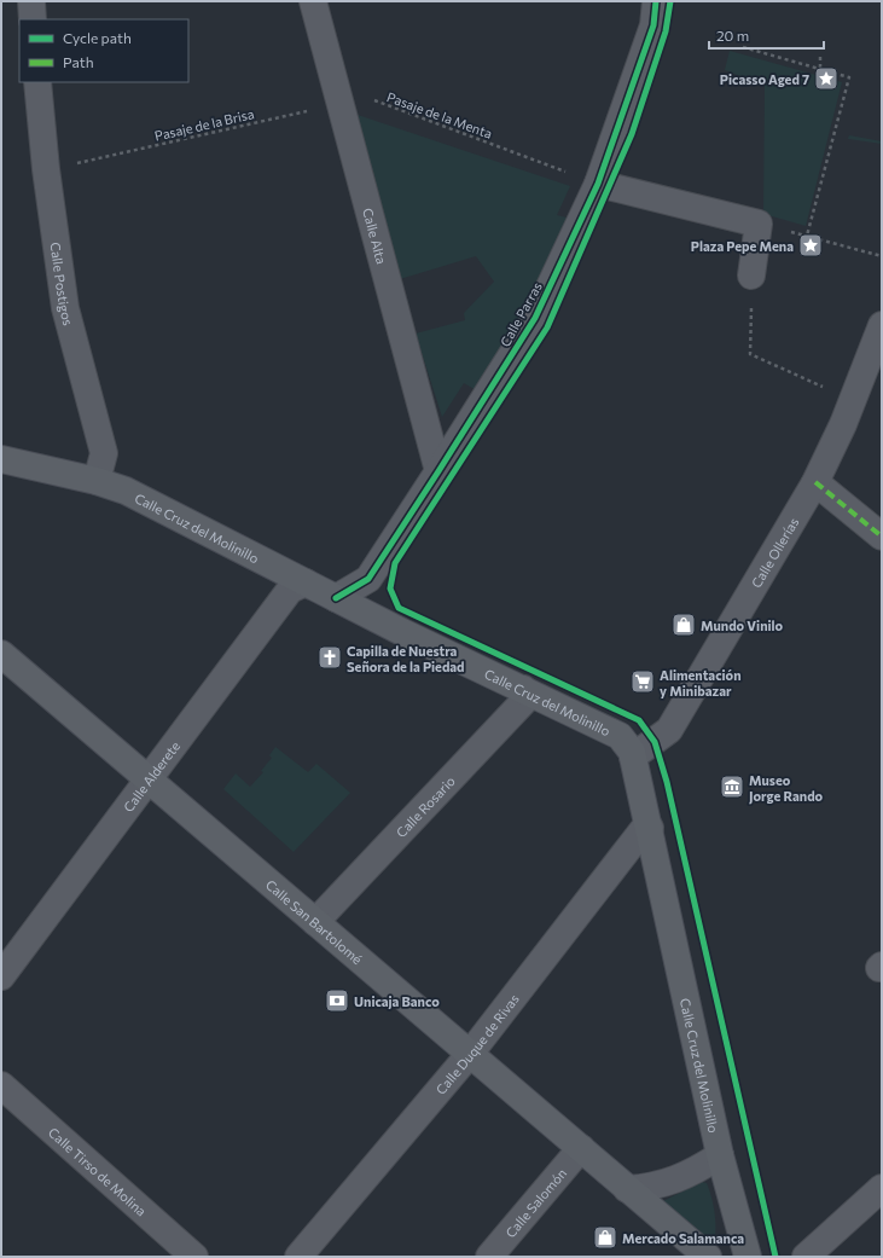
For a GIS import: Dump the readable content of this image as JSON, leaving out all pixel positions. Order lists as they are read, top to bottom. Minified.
{"streets":{"main road":["Calle Cruz del Molinillo","Calle San Bartolomé"],"street":["Calle Alta","Calle Postigos","Calle Parras","Calle Ollerías","Calle Alderete","Calle Rosario","Calle Duque de Rivas","Calle Tirso de Molina","Calle Salomón"],"path":["Pasaje de la Menta","Pasaje de la Brisa"]},"crossings":[["Pasaje de la Menta","Pasaje de la Brisa"],["Pasaje de la Menta","Calle Alta"],["Pasaje de la Brisa","Calle Alta"],["Calle Alta","Calle Parras"],["Calle Postigos","Calle Cruz del Molinillo"],["Calle Parras","Calle Cruz del Molinillo"],["Calle Cruz del Molinillo","Calle Ollerías"],["Calle Cruz del Molinillo","Calle Alderete"],["Calle Cruz del Molinillo","Calle Rosario"],["Calle Cruz del Molinillo","Calle Duque de Rivas"],["Calle Alderete","Calle San Bartolomé"],["Calle Rosario","Calle San Bartolomé"],["Calle San Bartolomé","Calle Duque de Rivas"],["Calle San Bartolomé","Calle Salomón"]],"places":{"place":["Picasso Aged 7","Plaza Pepe Mena"],"shop":["Mundo Vinilo","Mercado Salamanca"],"church":["Capilla de Nuestra Señora de la Piedad"],"supermarket":["Alimentación y Minibazar"],"museum":["Museo Jorge Rando"],"bank":["Unicaja Banco"]},"legend":["Cycle path","Path"],"scale_bar":"20 m"}
